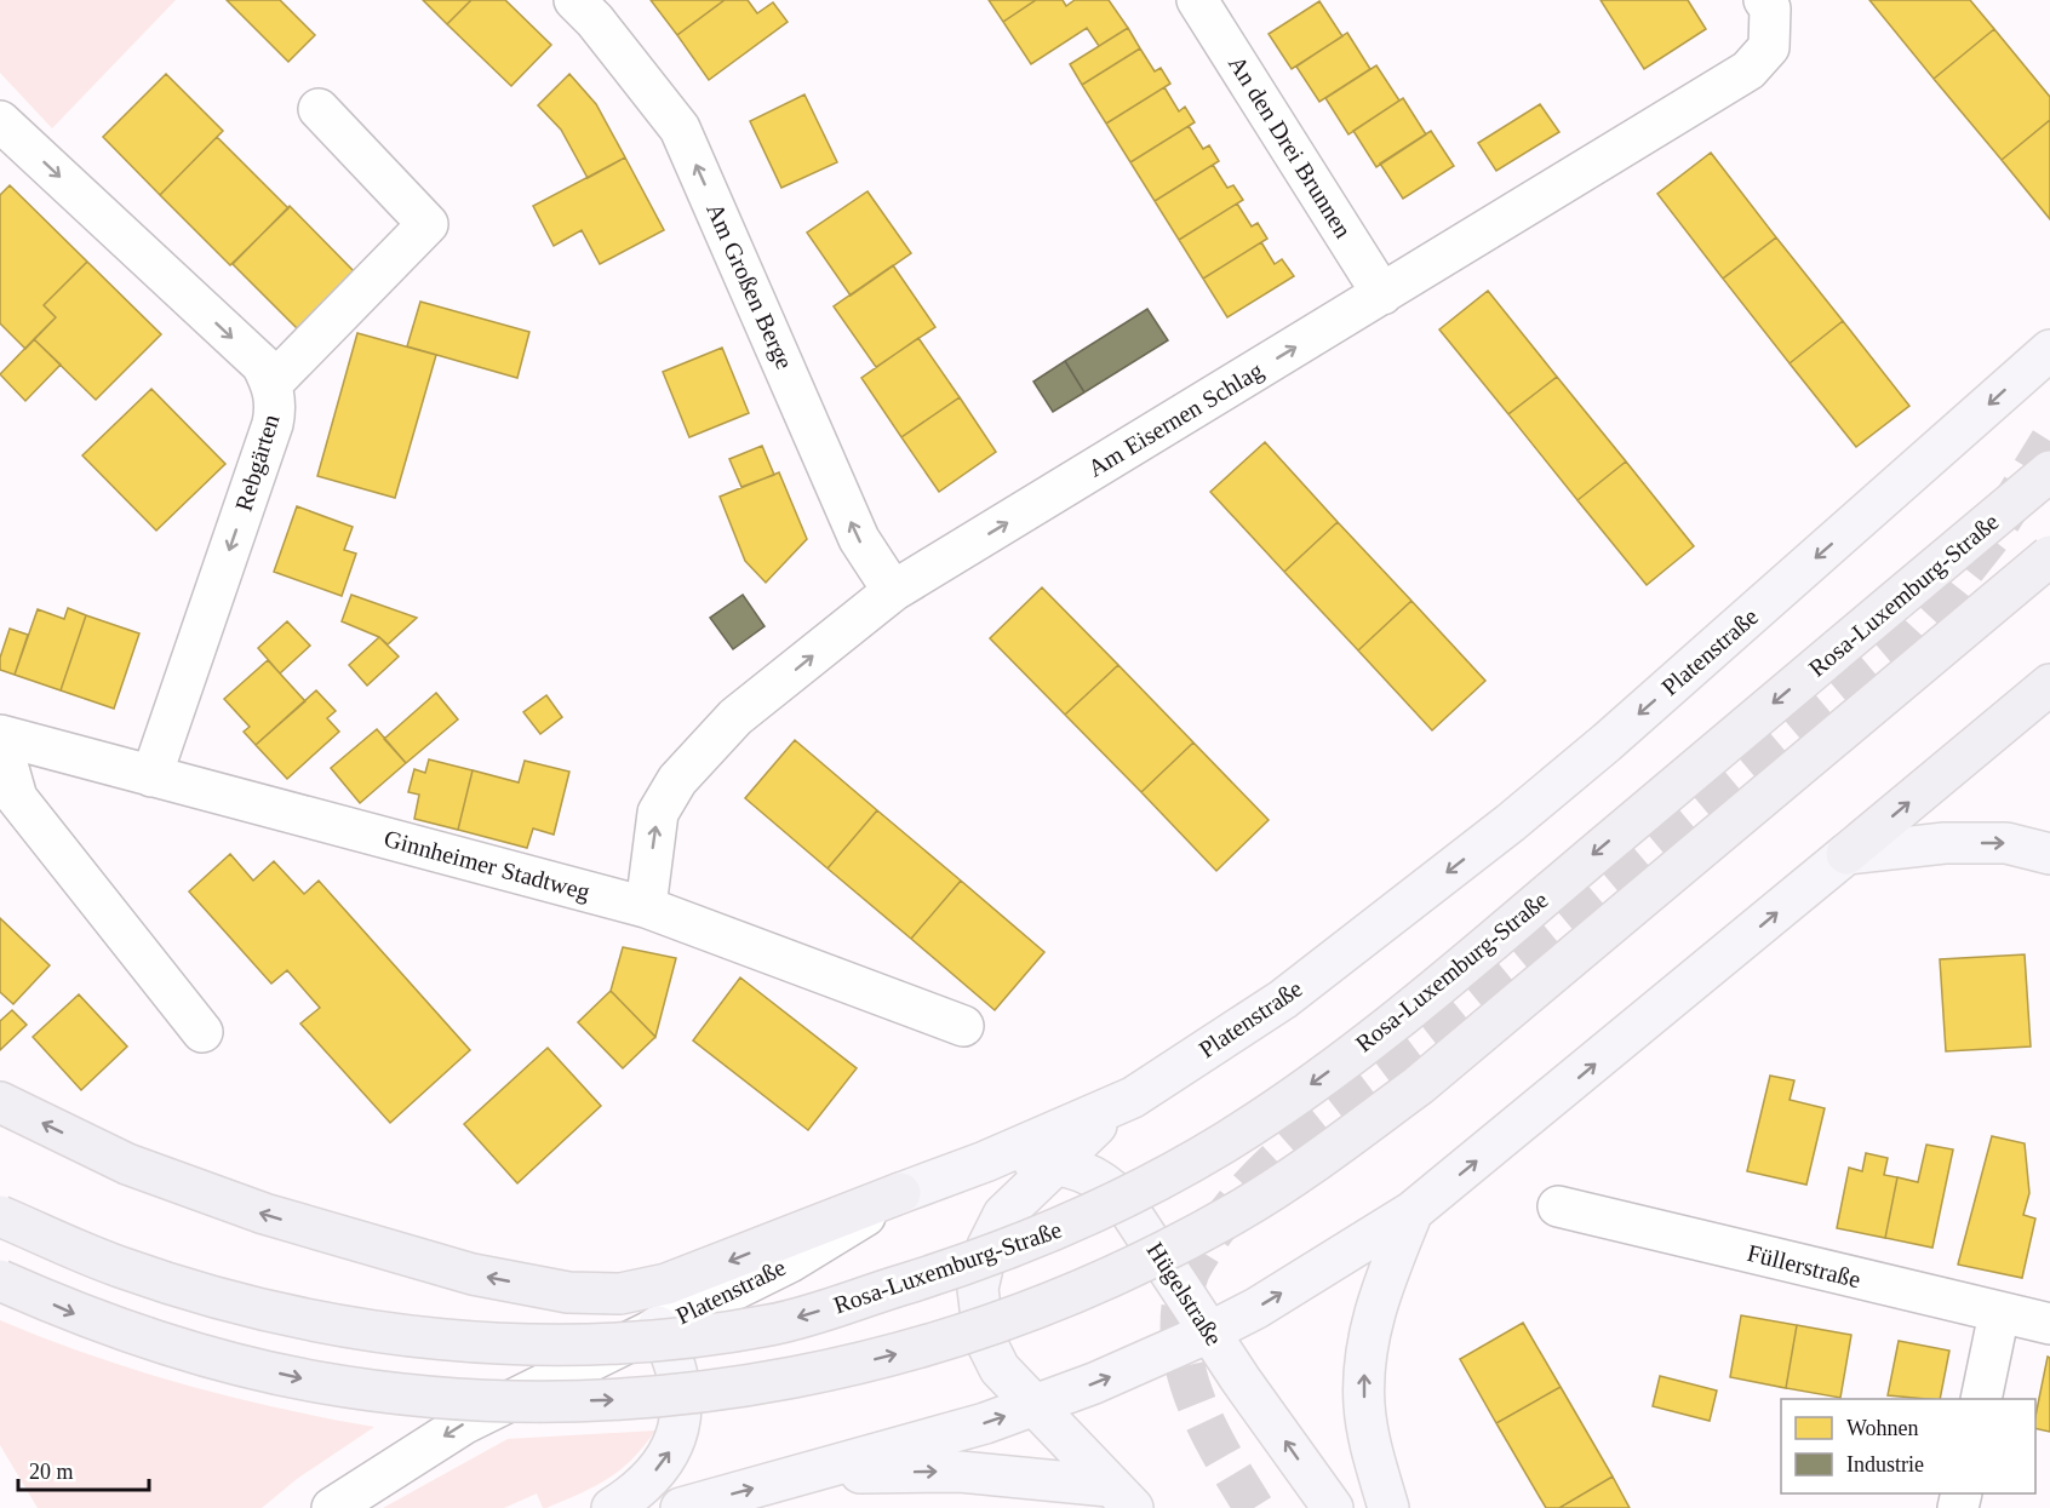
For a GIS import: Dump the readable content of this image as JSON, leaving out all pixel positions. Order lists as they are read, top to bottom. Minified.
{"streets":{"highway":["Rosa-Luxemburg-Straße"],"main road":["Platenstraße","Hügelstraße"],"street":["An den Drei Brunnen","Am Großen Berge","Am Eisernen Schlag","Rebgärten","Ginnheimer Stadtweg","Füllerstraße"]},"crossings":[["An den Drei Brunnen","Am Eisernen Schlag"],["Am Großen Berge","Am Eisernen Schlag"],["Am Eisernen Schlag","Ginnheimer Stadtweg"],["Rebgärten","Ginnheimer Stadtweg"],["Platenstraße","Hügelstraße"]],"one_way":["Am Großen Berge","Am Eisernen Schlag","Rebgärten"],"legend":["Wohnen","Industrie"],"scale_bar":"20 m"}
